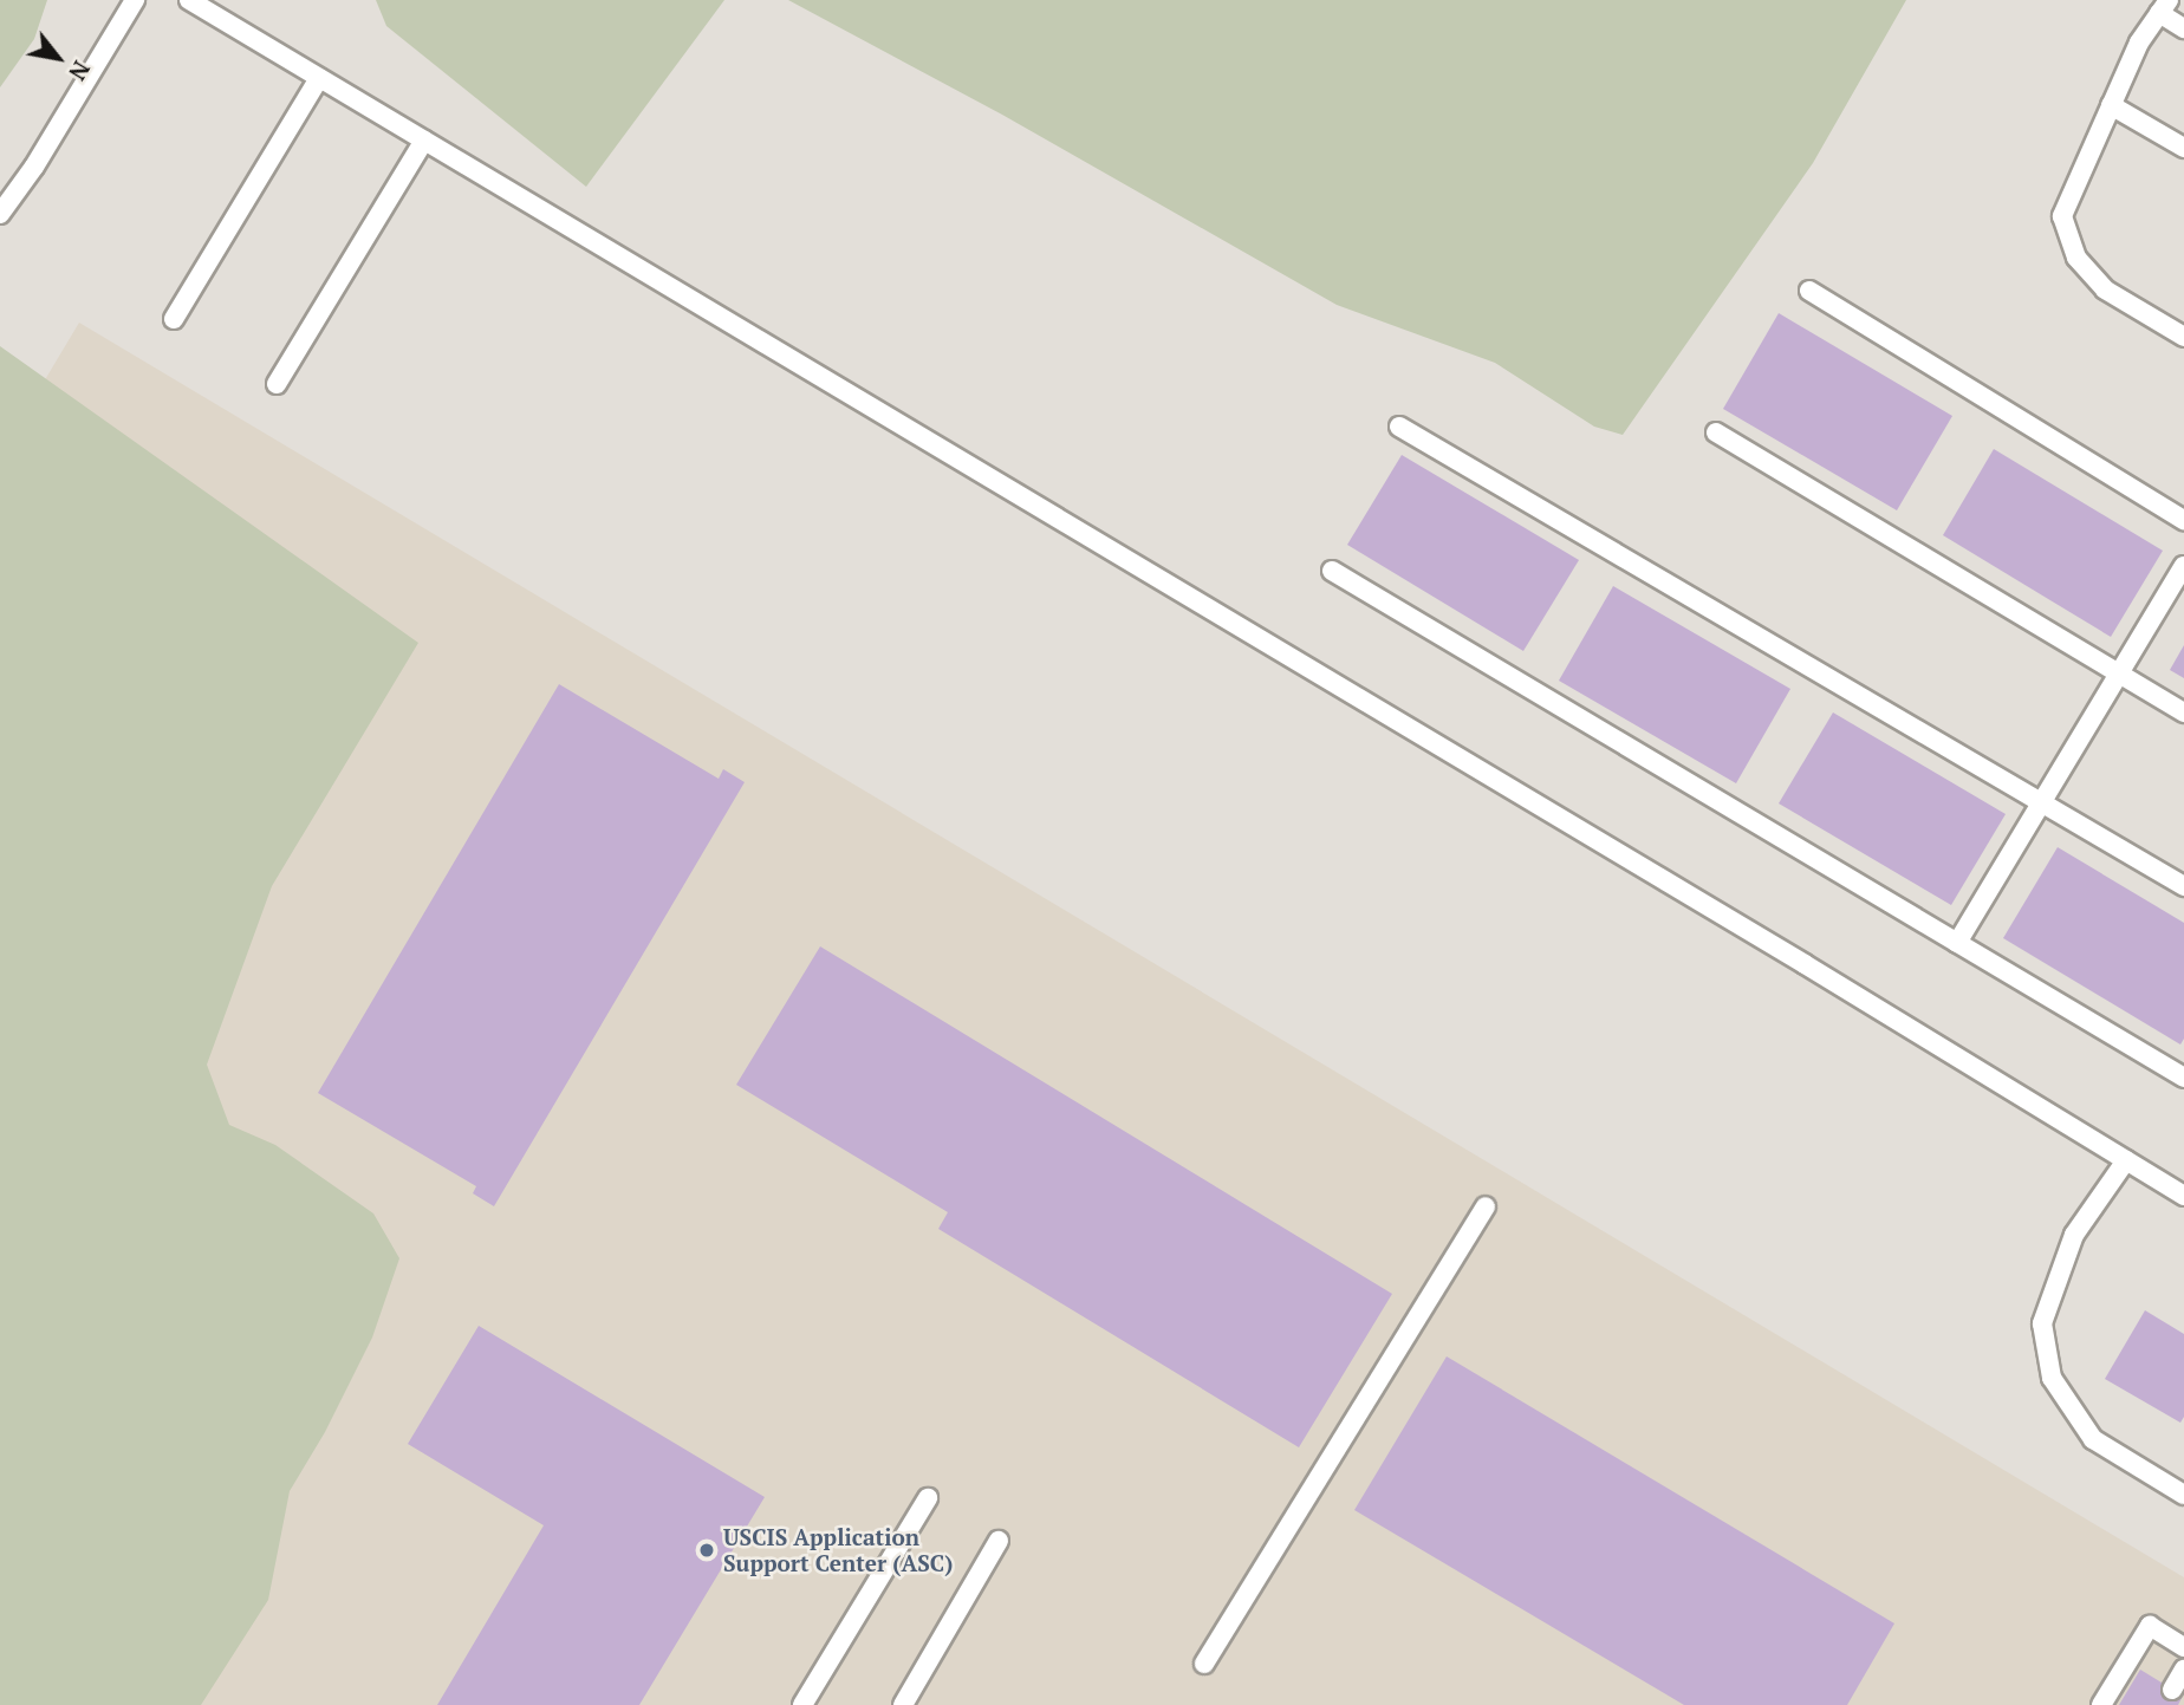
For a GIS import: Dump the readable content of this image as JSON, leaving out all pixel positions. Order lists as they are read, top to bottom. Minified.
{"places":["USCIS Application Support Center (ASC)"],"north":"bottom right"}
